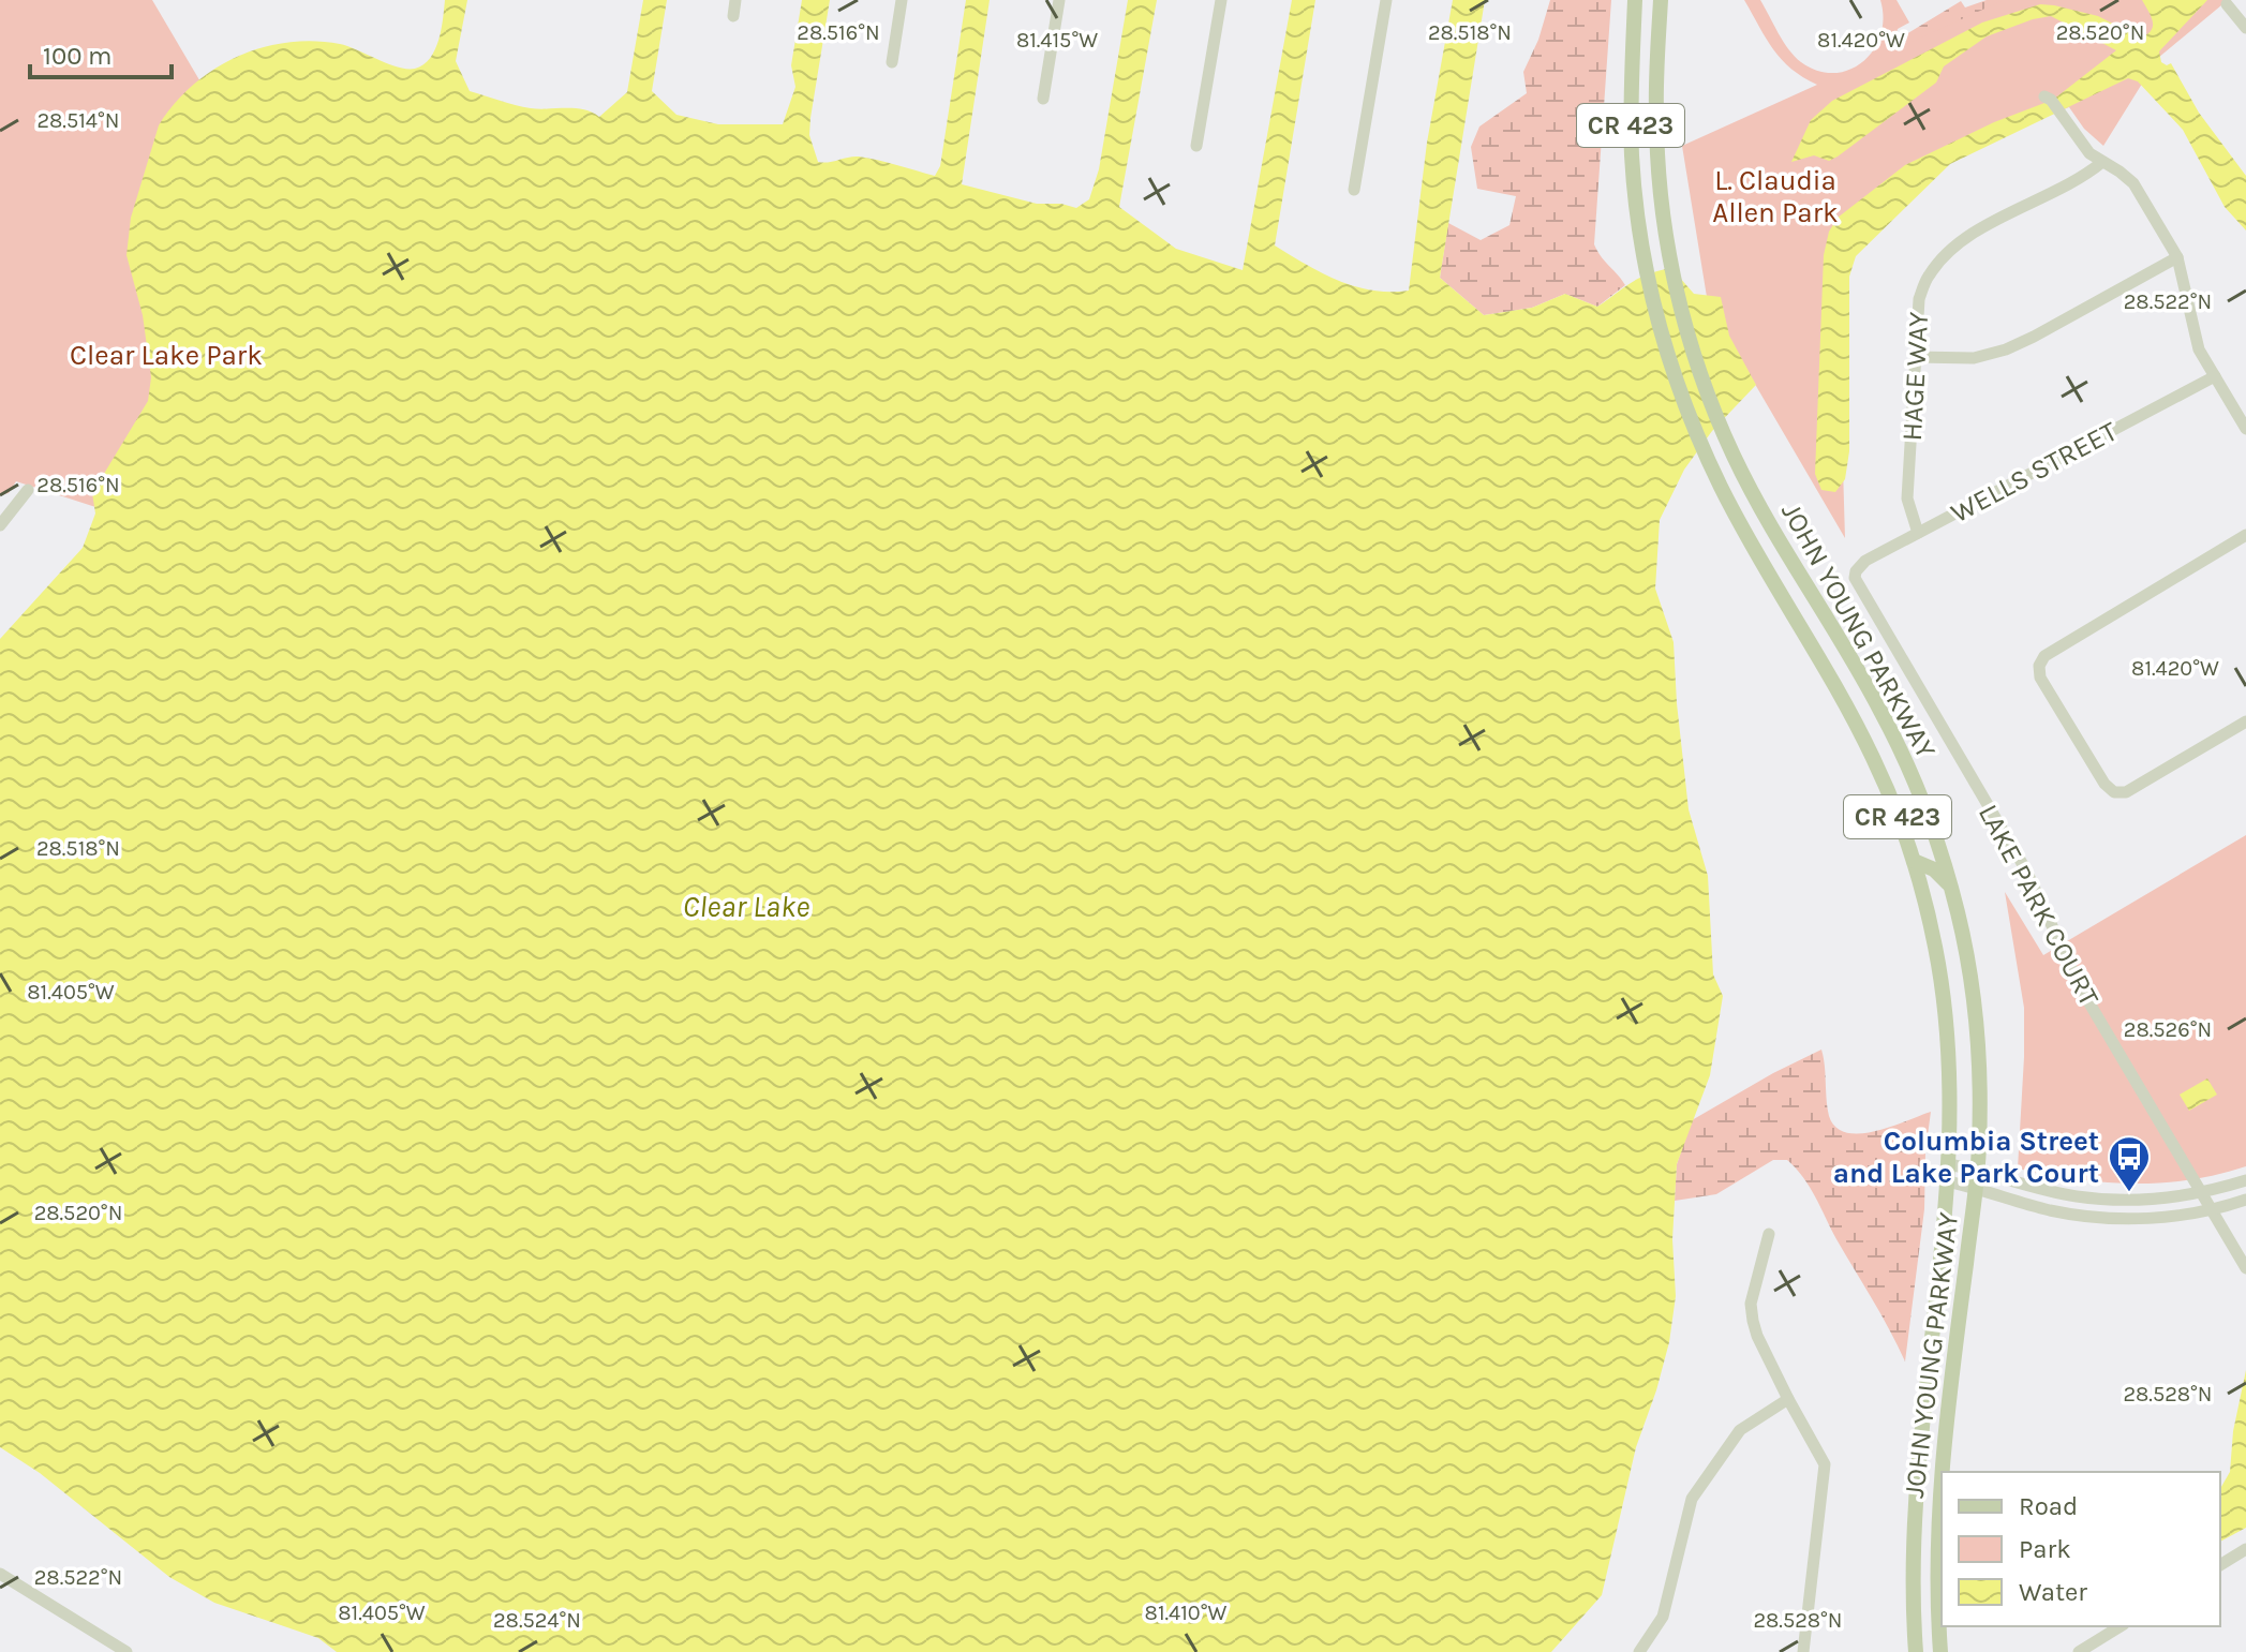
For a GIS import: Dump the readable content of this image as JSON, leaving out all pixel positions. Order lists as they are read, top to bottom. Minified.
{"streets":{"main road":["CR 423","JOHN YOUNG PARKWAY"],"street":["HAGE WAY","WELLS STREET","LAKE PARK COURT"]},"crossings":[["HAGE WAY","WELLS STREET"],["WELLS STREET","LAKE PARK COURT"]],"water":["Clear Lake"],"parks":["L. Claudia Allen Park","Clear Lake Park"],"places":{"bus stop":["Columbia Street and Lake Park Court"]},"legend":["Road","Park","Water"],"scale_bar":"100 m","coordinates":["28.516°N","28.518°N","28.520°N","81.415°W","81.420°W","28.514°N","28.522°N","81.405°W","28.526°N","28.528°N","81.410°W","28.524°N"]}
